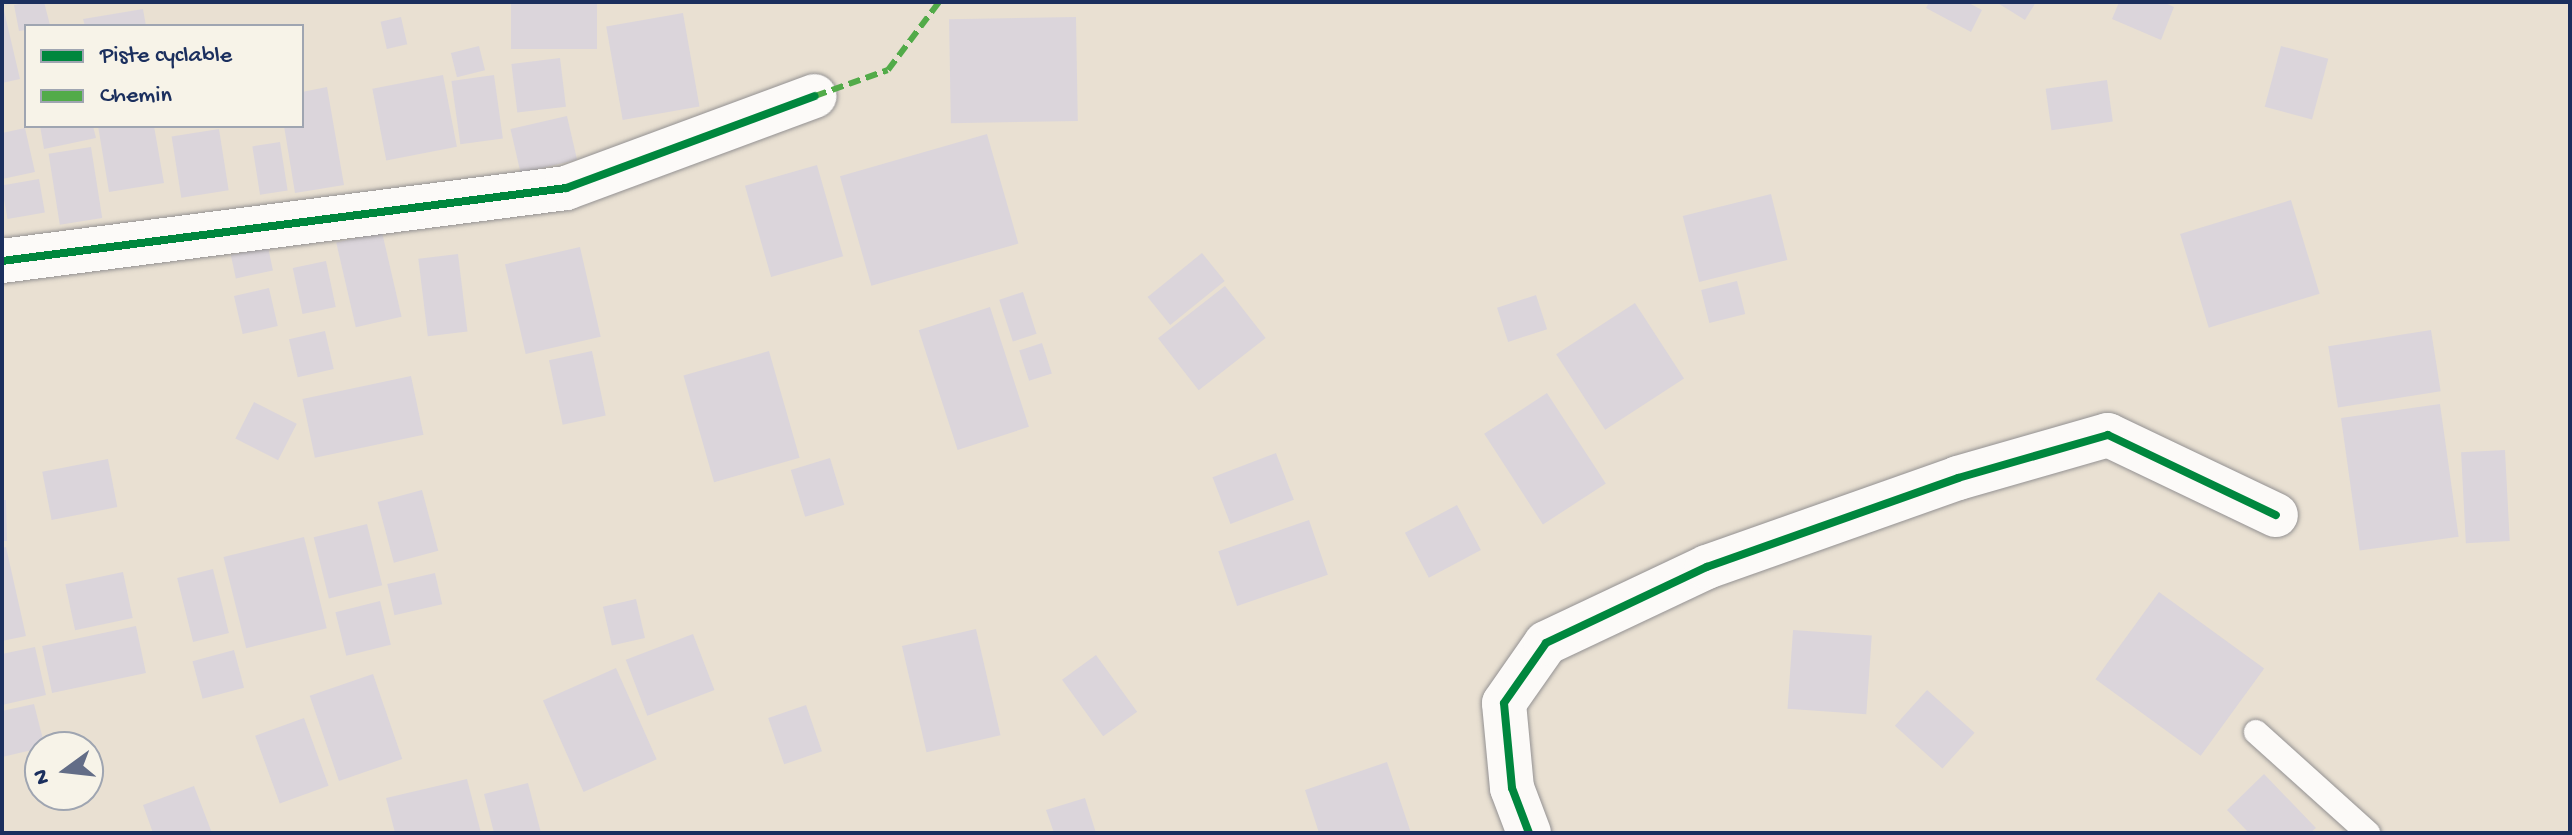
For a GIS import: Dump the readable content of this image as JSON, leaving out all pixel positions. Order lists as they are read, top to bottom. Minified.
{"legend":["Piste cyclable","Chemin"],"north":"left"}
